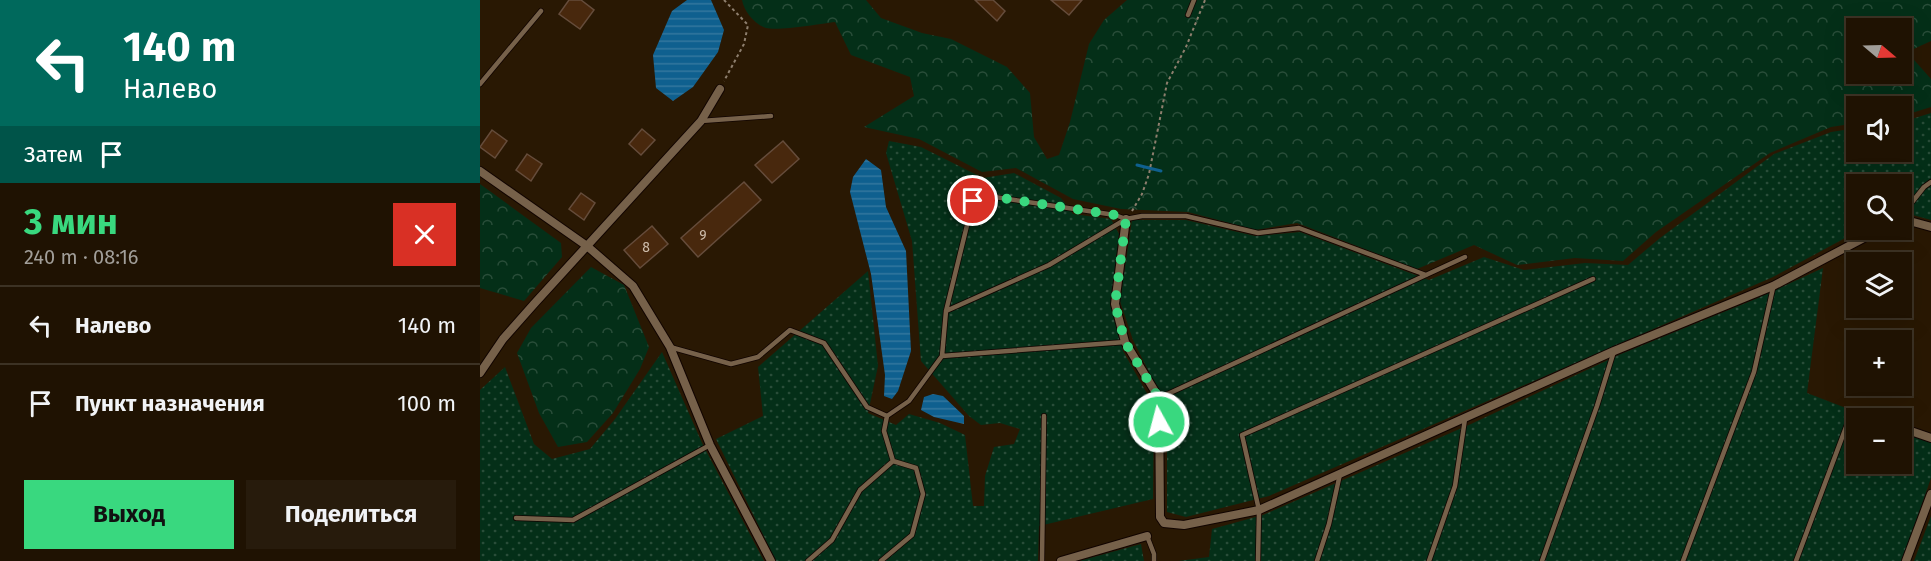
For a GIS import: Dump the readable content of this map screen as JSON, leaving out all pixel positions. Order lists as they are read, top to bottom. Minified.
{"house_numbers":["9","8"],"north":"right","page":{"turn":["140 m","Налево"],"map_buttons":["+","−"],"then":"Затем","heading":["3 мин","240 m · 08:16"],"list":[{"name":"Налево","value":"140 m"},{"name":"Пункт назначения","value":"100 m"}],"buttons":["Выход","Поделиться"]}}
